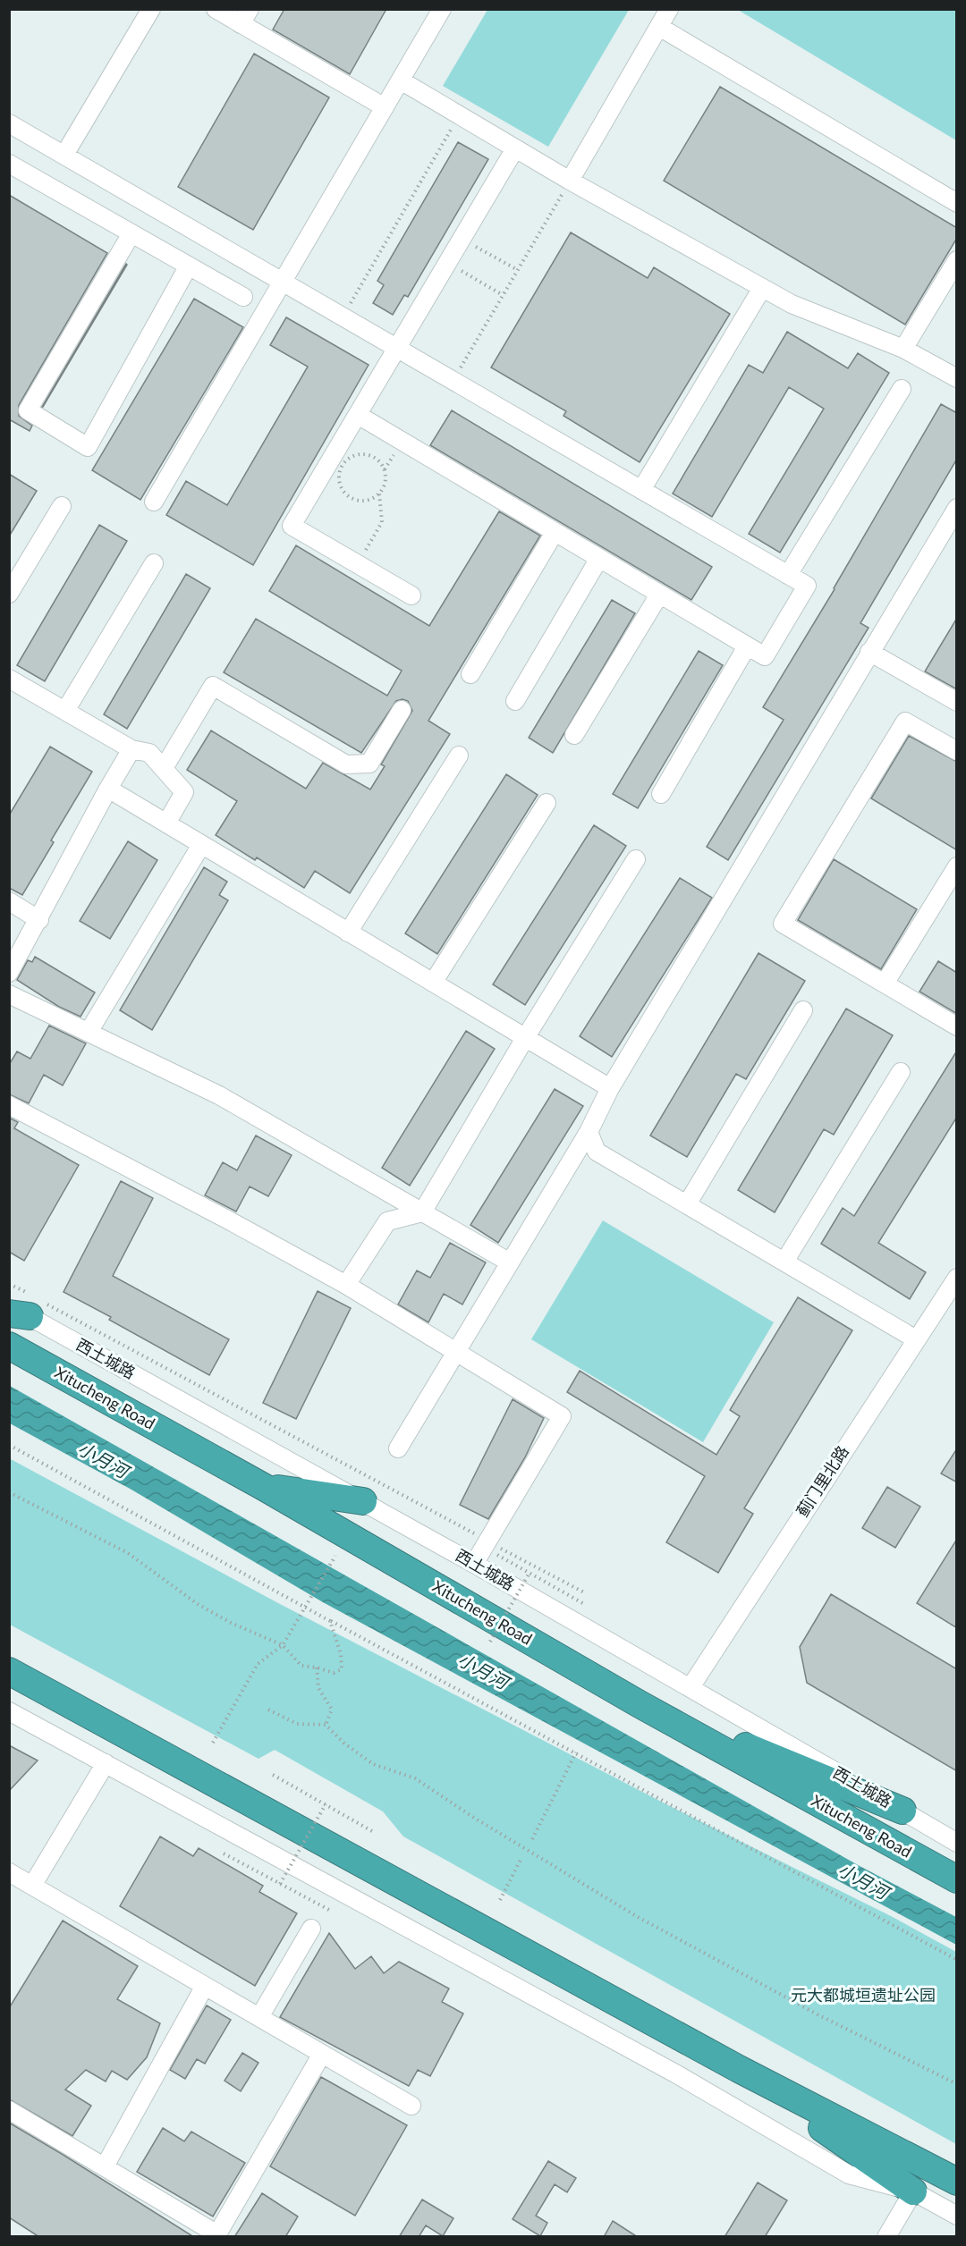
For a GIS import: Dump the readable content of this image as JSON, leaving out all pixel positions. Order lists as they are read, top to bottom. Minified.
{"streets":{"highway":["Xitucheng Road"],"street":["西土城路","蓟门里北路"]},"crossings":[["西土城路","蓟门里北路"]],"water":["小月河"],"parks":["元大都城垣遗址公园"]}
